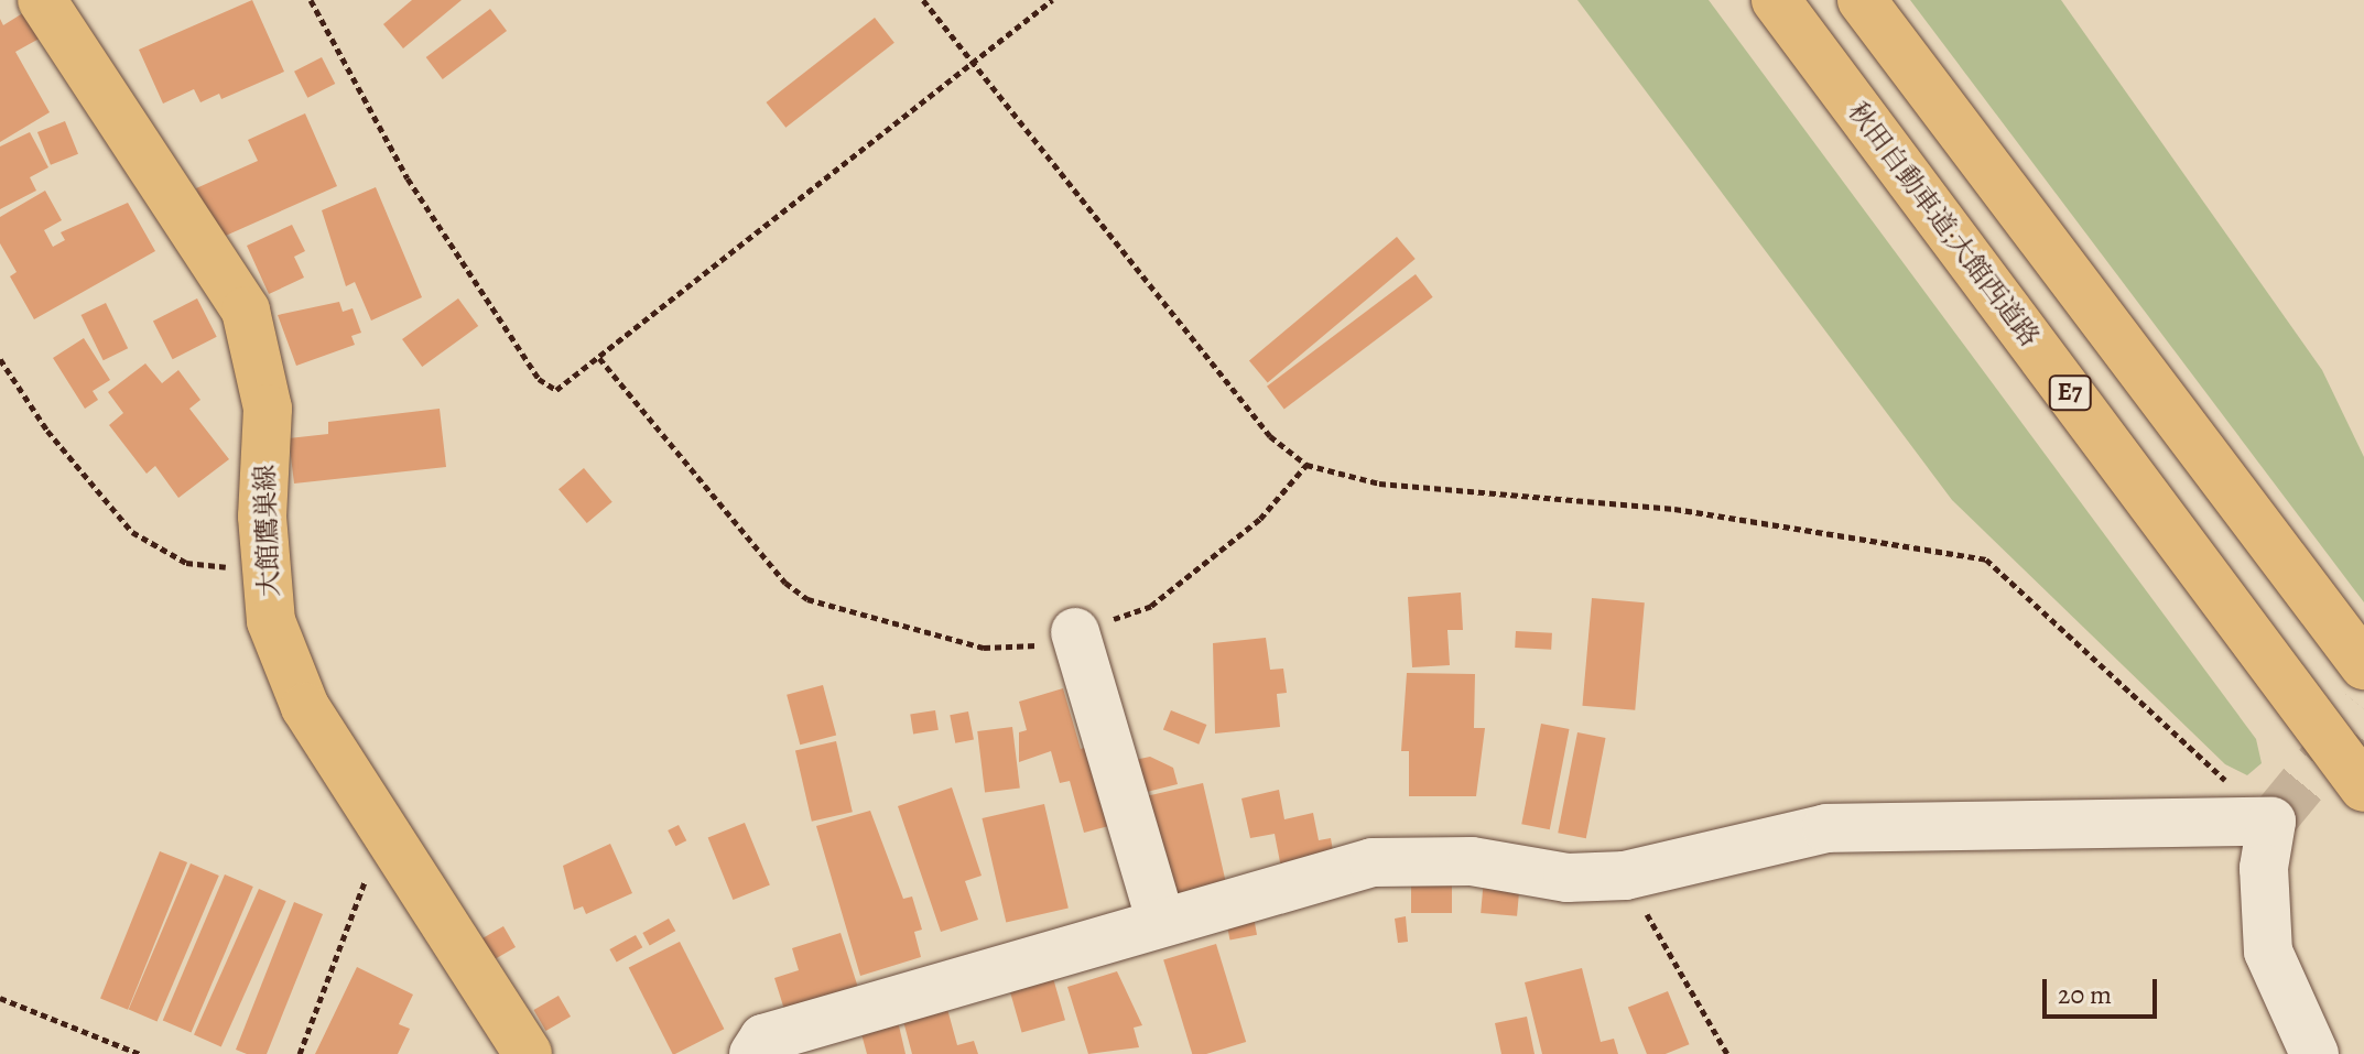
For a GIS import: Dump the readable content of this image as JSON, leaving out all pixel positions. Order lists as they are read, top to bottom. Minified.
{"streets":{"main road":["秋田自動車道;大館西道路","E7","大館鷹巣線"]},"scale_bar":"20 m"}
